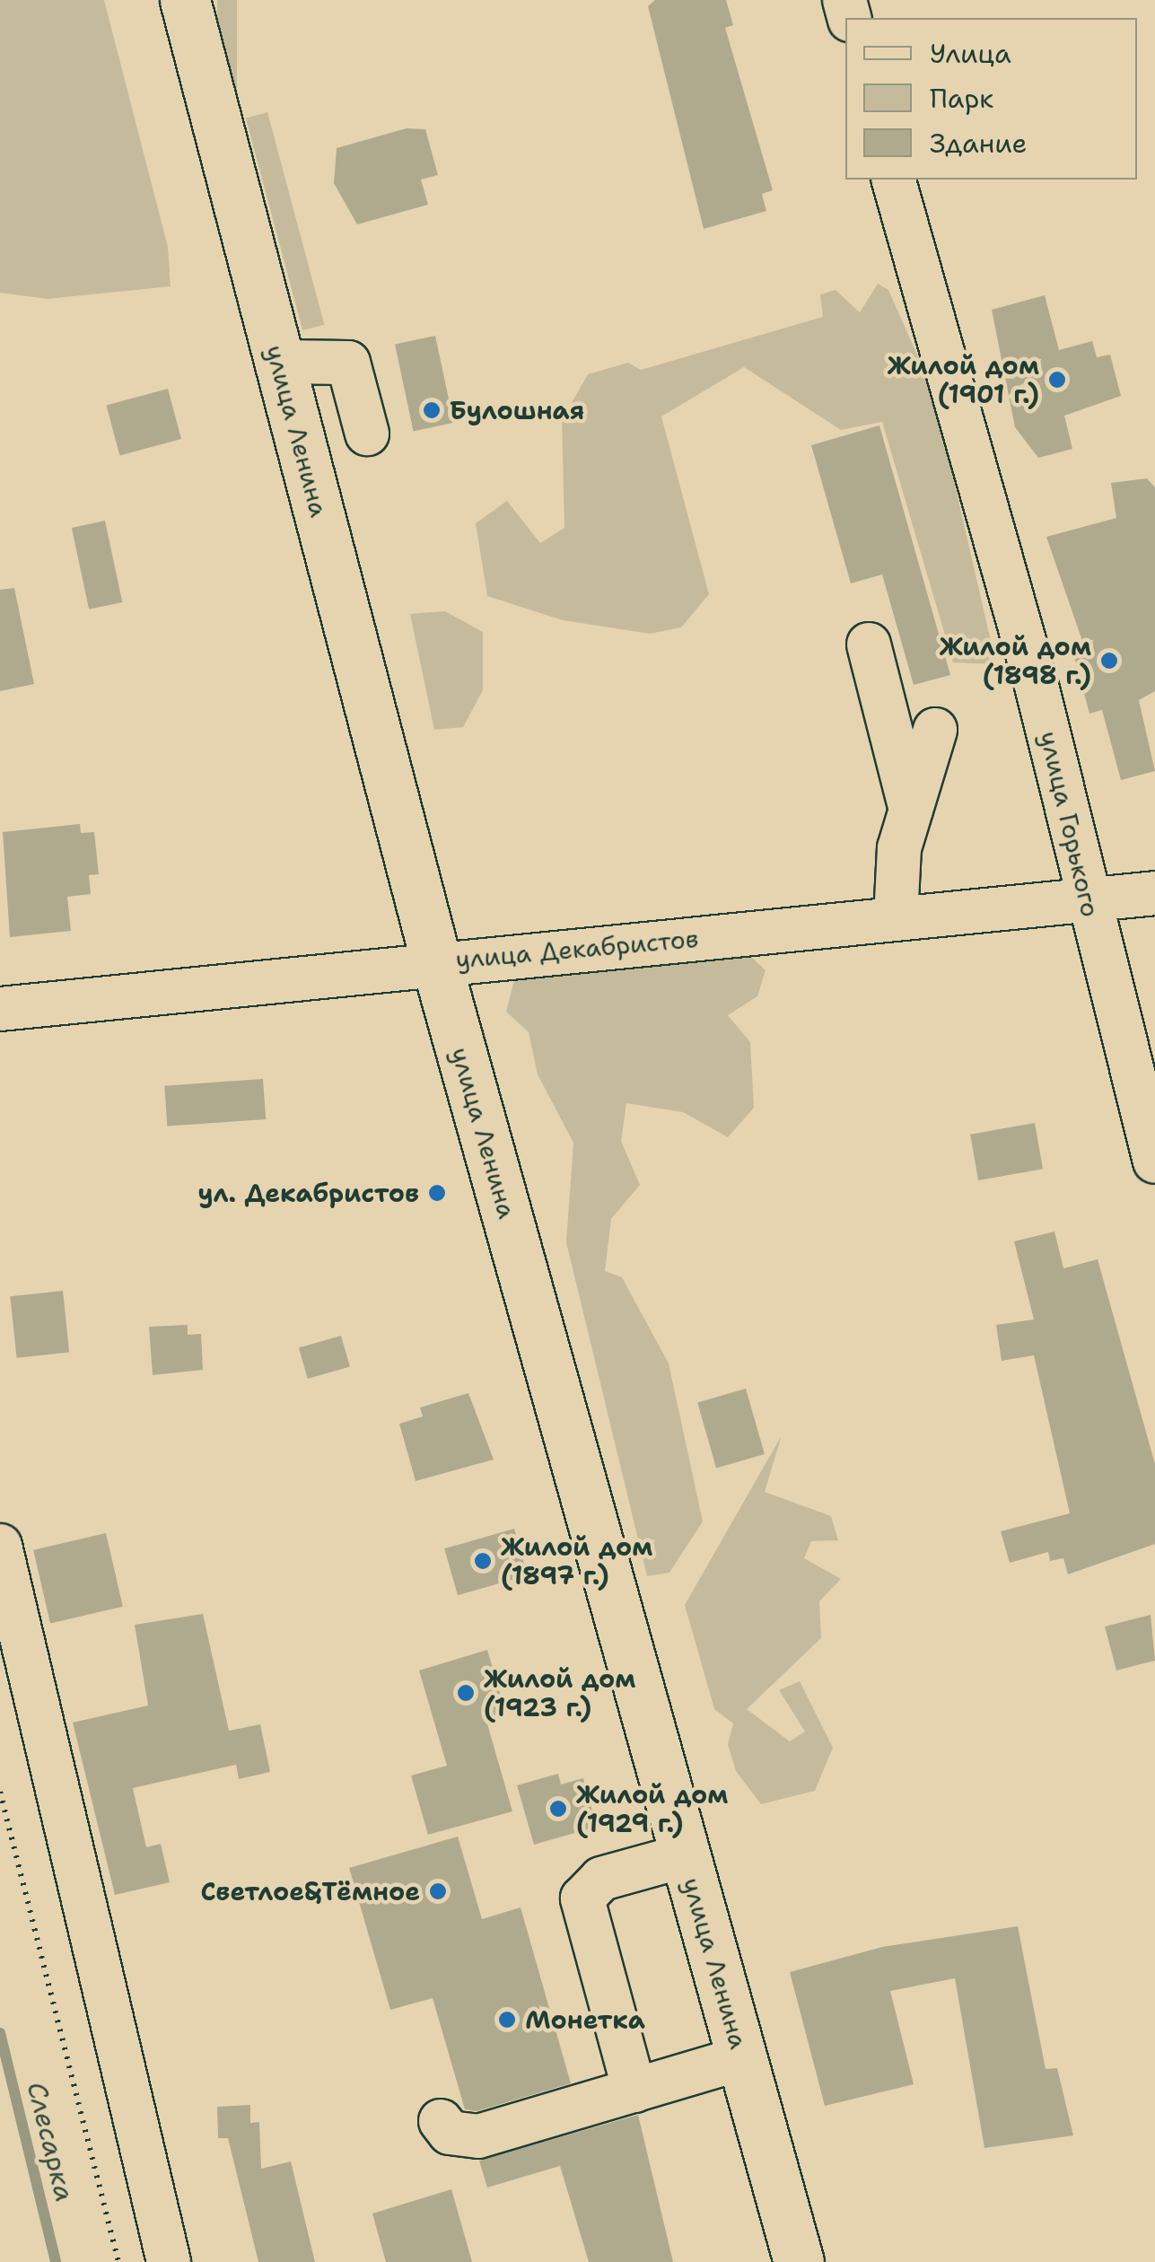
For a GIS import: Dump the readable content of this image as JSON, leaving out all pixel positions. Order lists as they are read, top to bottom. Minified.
{"streets":{"main road":["улица Ленина"],"street":["улица Горького","улица Декабристов"]},"crossings":[["улица Ленина","улица Декабристов"],["улица Горького","улица Декабристов"]],"water":["Слесарка"],"places":["Жилой дом (1901 г.)","Булошная","Жилой дом (1898 г.)","ул. Декабристов","Жилой дом (1897 г.)","Жилой дом (1923 г.)","Жилой дом (1929 г.)","Светлое&Тёмное","Монетка"],"legend":["Улица","Парк","Здание"]}
